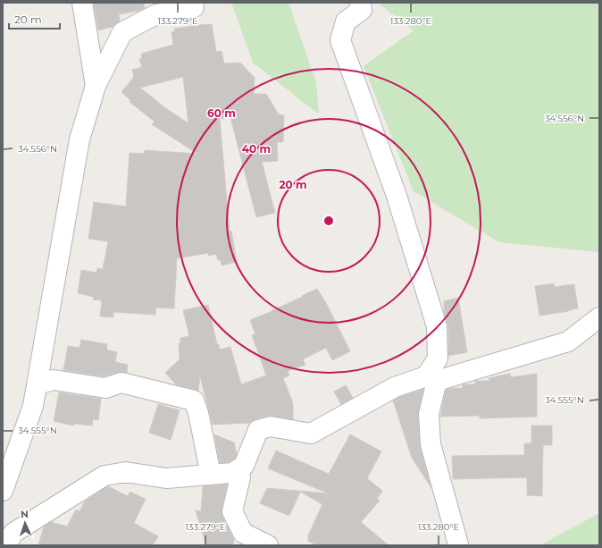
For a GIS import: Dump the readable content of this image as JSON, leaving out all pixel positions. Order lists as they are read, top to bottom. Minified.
{"scale_bar":"20 m","north":"top","coordinates":["133.279°E","133.280°E","34.556°N","34.555°N"],"rings":["60 m","40 m","20 m"]}
